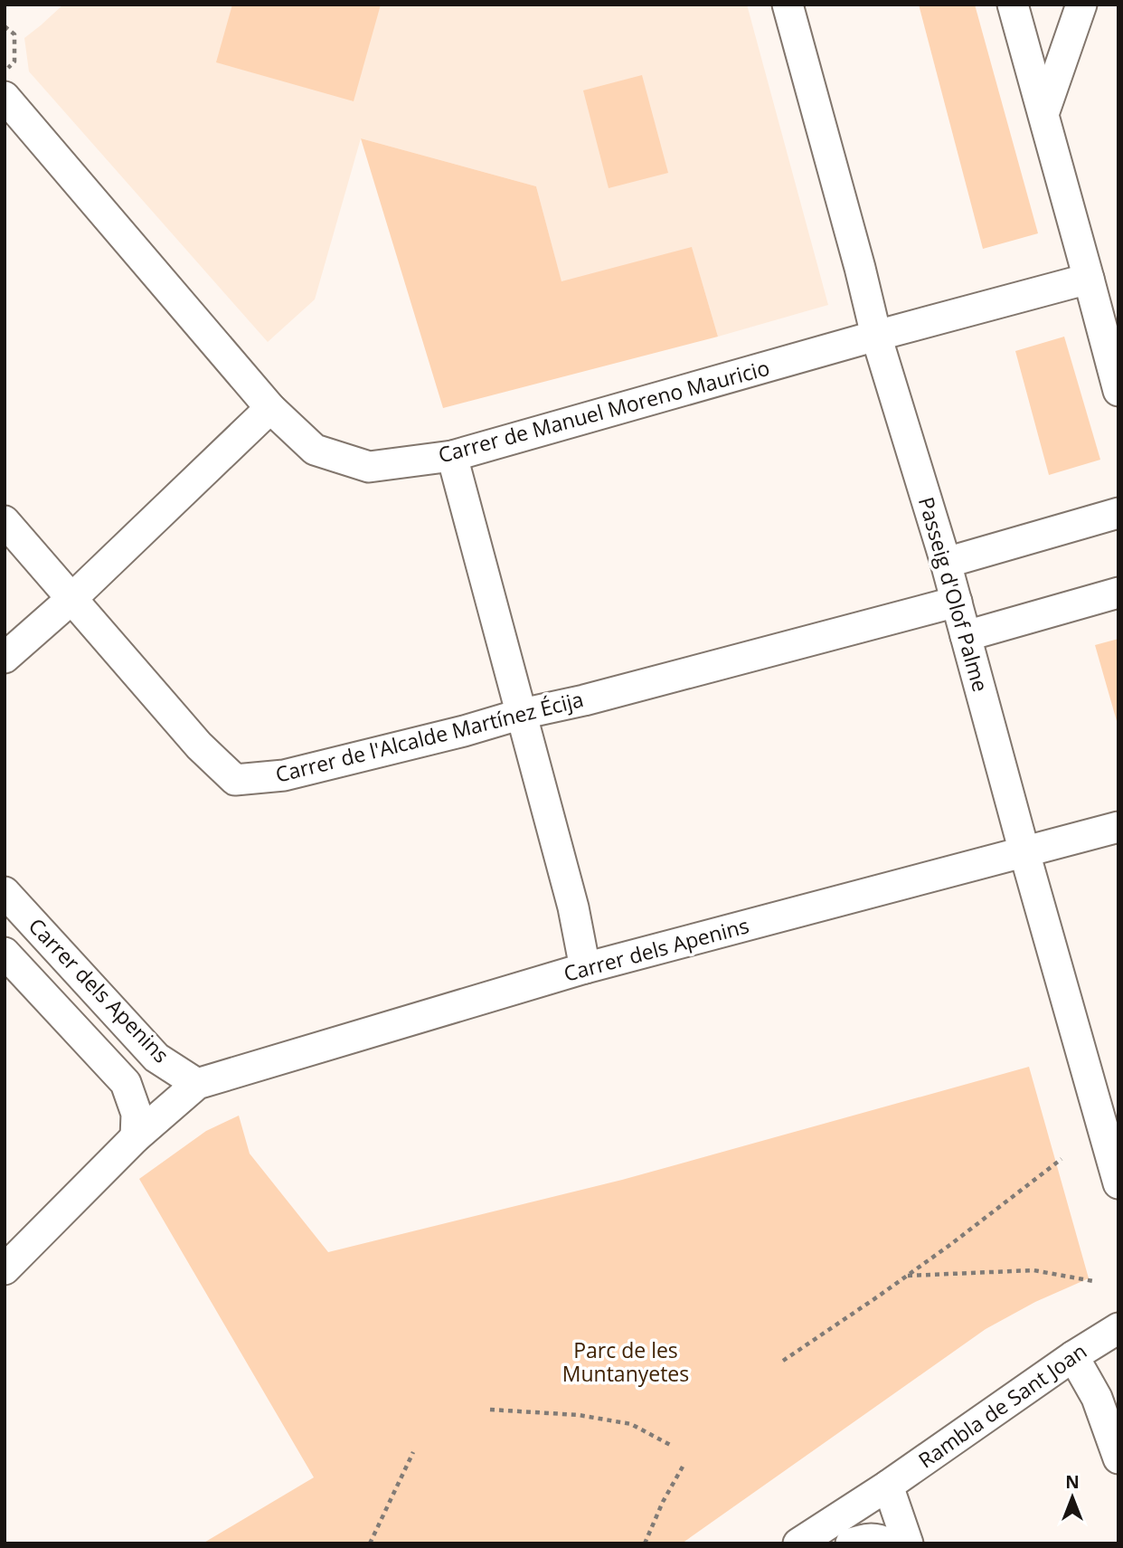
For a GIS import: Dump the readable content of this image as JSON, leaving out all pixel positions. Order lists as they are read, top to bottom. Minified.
{"streets":{"street":["Carrer de Manuel Moreno Mauricio","Passeig d'Olof Palme","Carrer de l'Alcalde Martínez Écija","Carrer dels Apenins","Rambla de Sant Joan"]},"crossings":[["Carrer de Manuel Moreno Mauricio","Passeig d'Olof Palme"],["Passeig d'Olof Palme","Carrer de l'Alcalde Martínez Écija"],["Passeig d'Olof Palme","Carrer dels Apenins"]],"parks":["Parc de les Muntanyetes"],"north":"top"}
